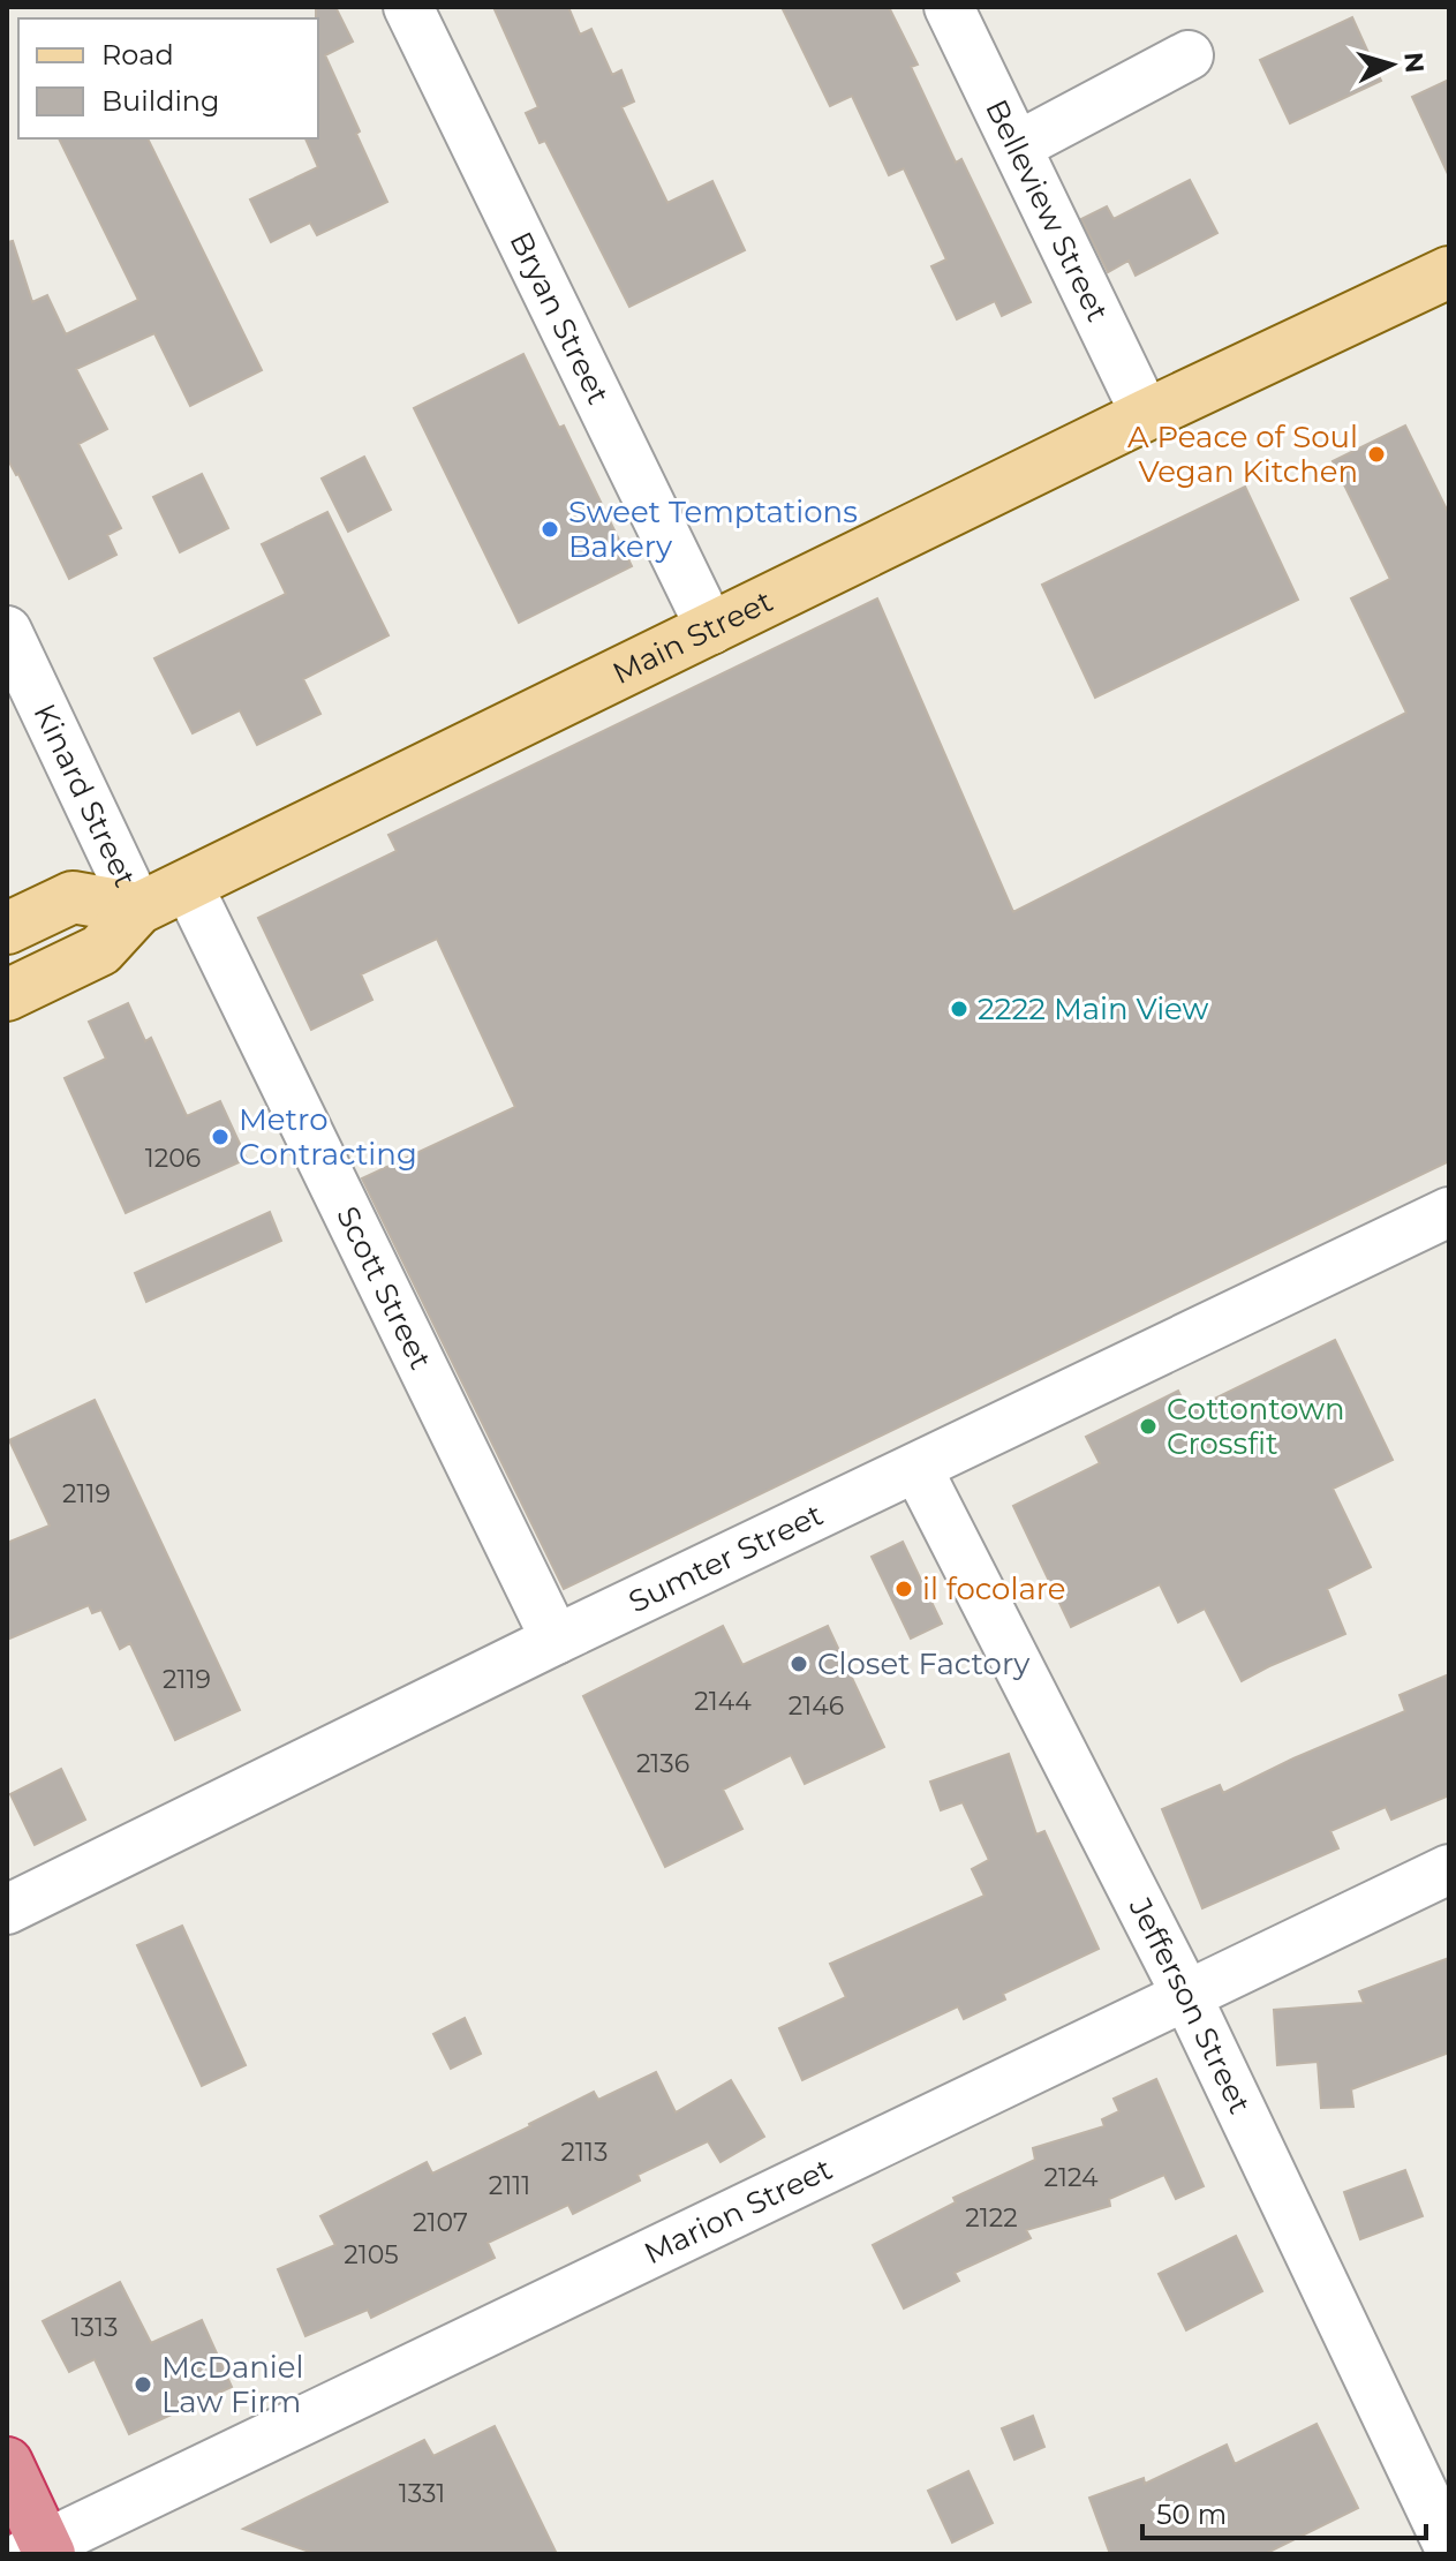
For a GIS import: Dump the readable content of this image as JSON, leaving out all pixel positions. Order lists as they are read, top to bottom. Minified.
{"streets":{"main road":["Main Street"],"street":["Belleview Street","Bryan Street","Kinard Street","Scott Street","Sumter Street","Jefferson Street","Marion Street"]},"crossings":[["Belleview Street","Main Street"],["Bryan Street","Main Street"],["Main Street","Kinard Street"],["Main Street","Scott Street"],["Scott Street","Sumter Street"],["Sumter Street","Jefferson Street"],["Jefferson Street","Marion Street"]],"places":["A Peace of Soul Vegan Kitchen","Sweet Temptations Bakery","2222 Main View","Metro Contracting","Cottontown Crossfit","il focolare","Closet Factory","McDaniel Law Firm"],"house_numbers":["1206","2119","2119","2144","2146","2136","2113","2124","2111","2122","2107","2105","1313","1331"],"legend":["Road","Building"],"scale_bar":"50 m","north":"right"}
